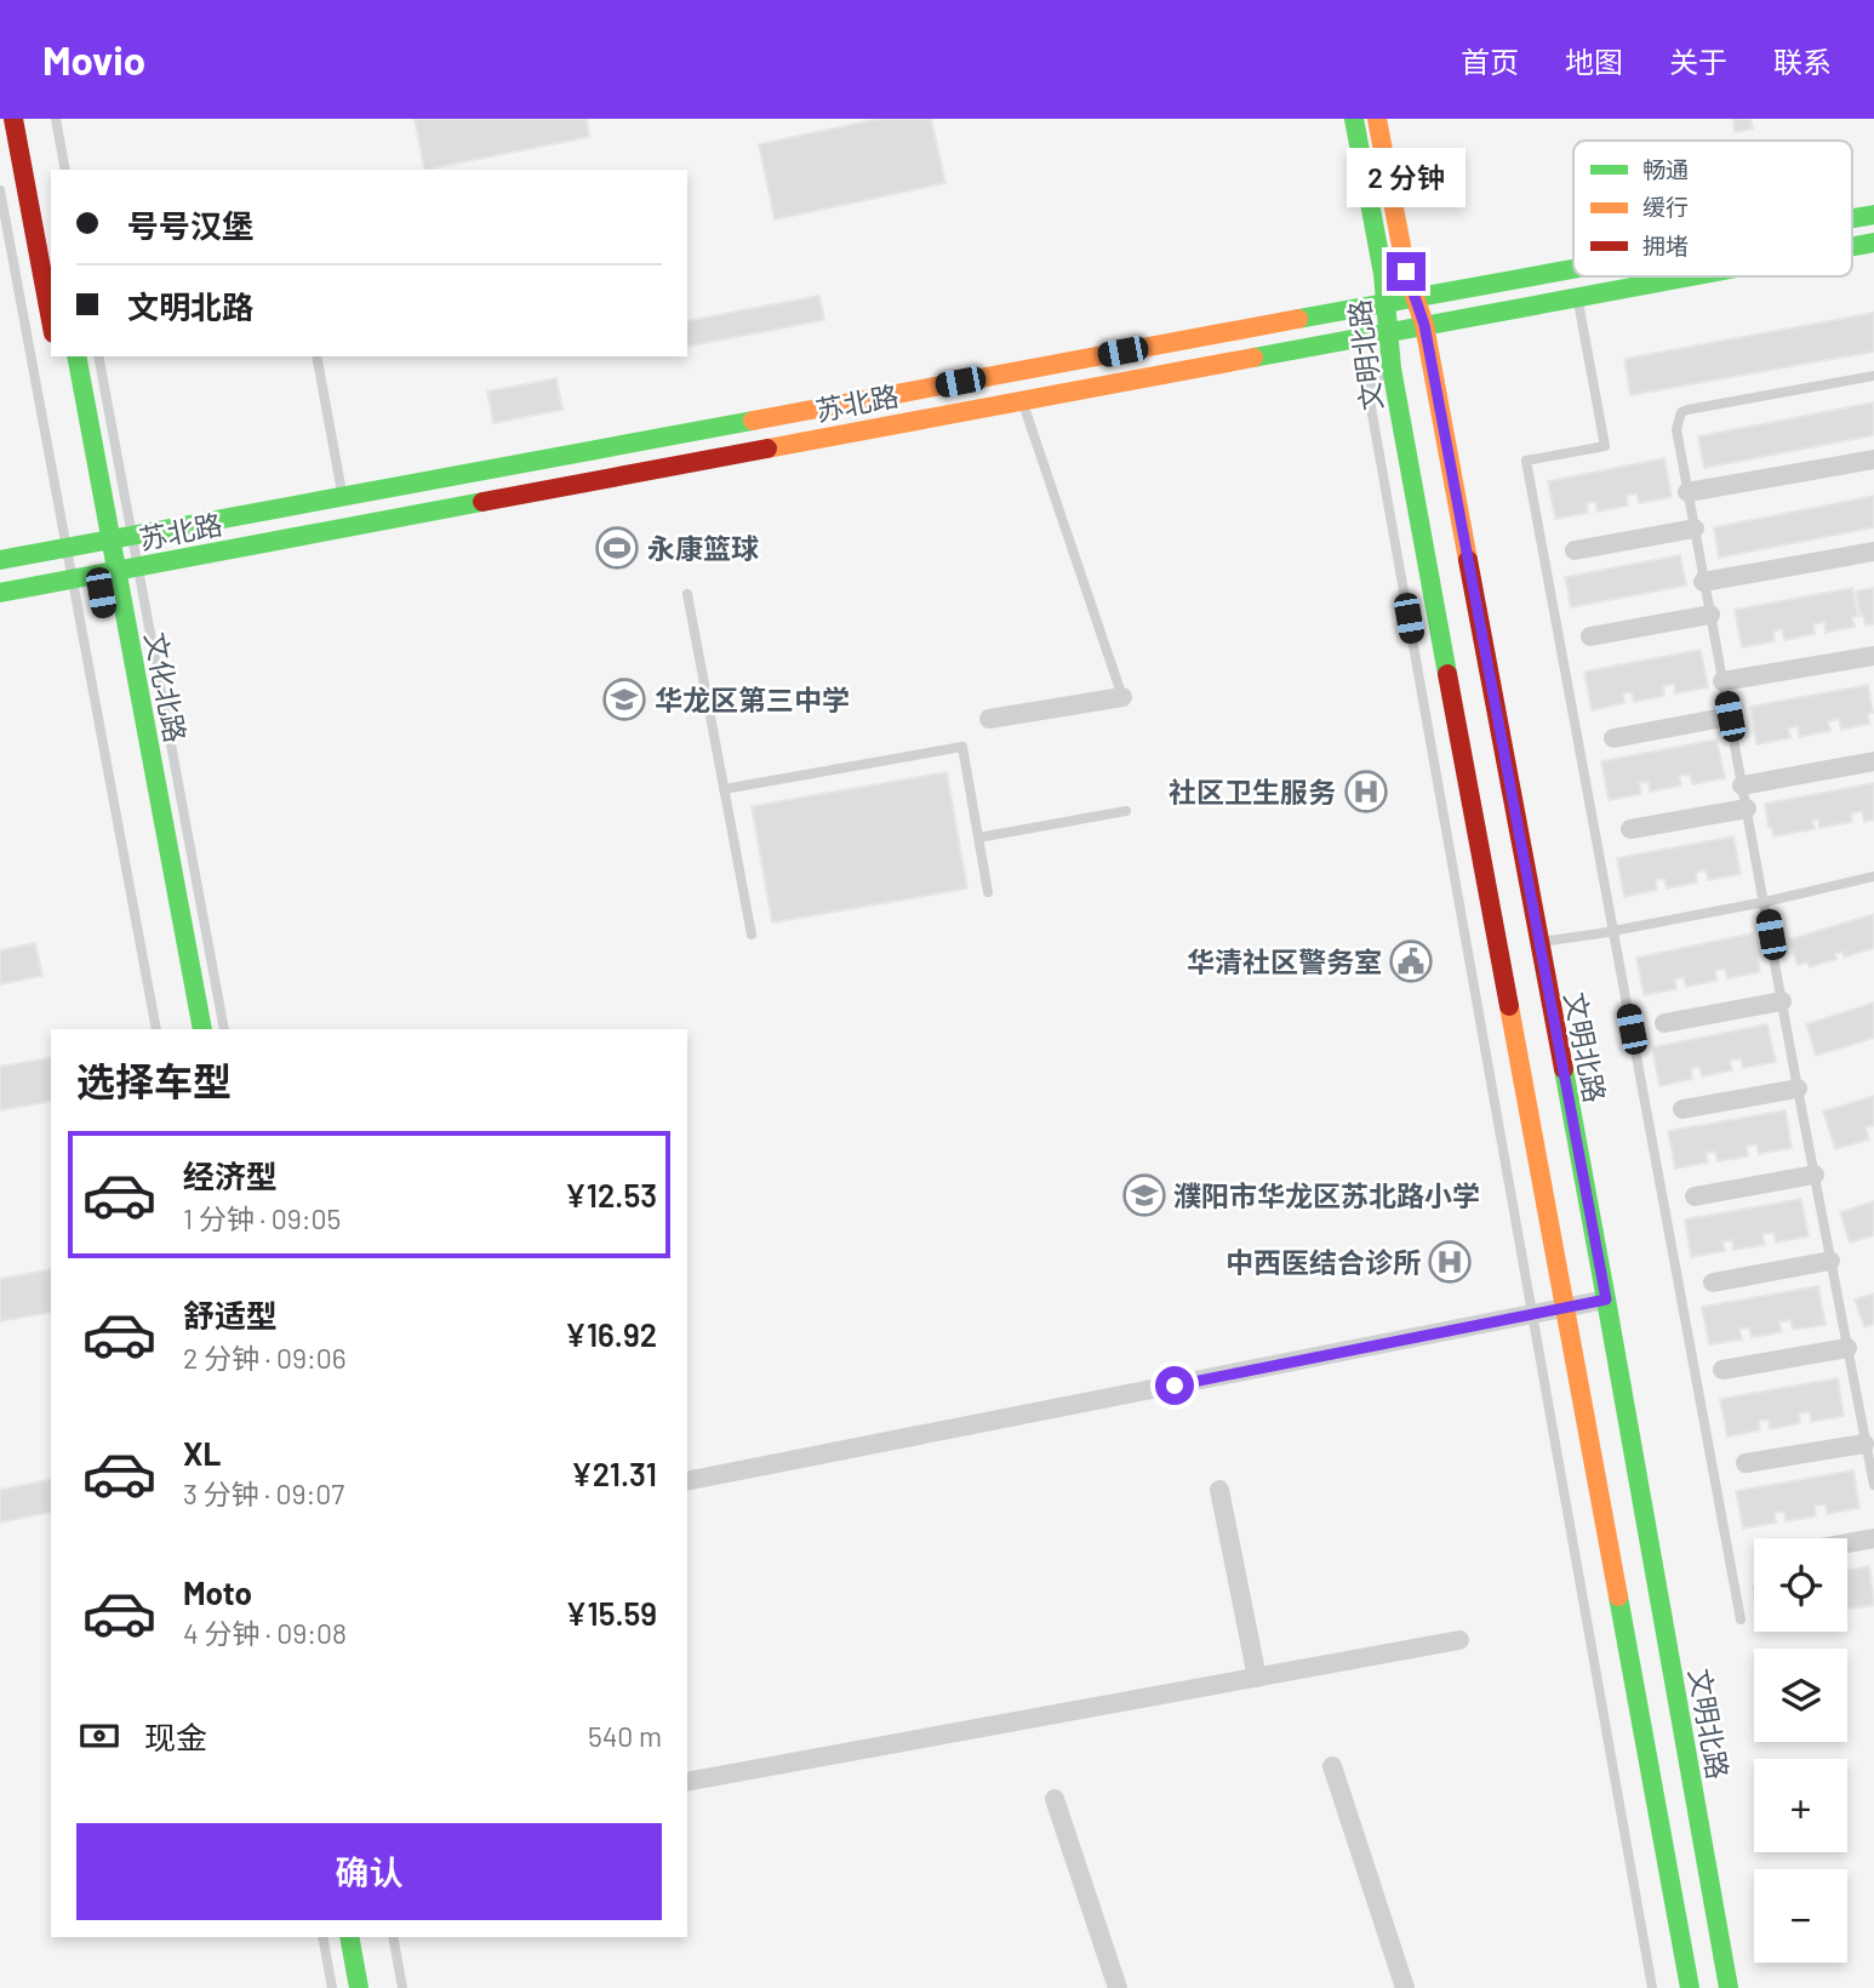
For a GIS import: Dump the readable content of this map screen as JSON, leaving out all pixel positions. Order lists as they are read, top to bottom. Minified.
{"streets":{"street":["文明北路","苏北路","文化北路"]},"crossings":[["文明北路","苏北路"],["苏北路","文化北路"]],"places":{"sports":["永康篮球"],"school or university":["华龙区第三中学","濮阳市华龙区苏北路小学"],"hospital":["社区卫生服务","中西医结合诊所"],"public building":["华清社区警务室"]},"legend":["畅通","缓行","拥堵"],"page":{"header":"Movio","nav":["首页","地图","关于","联系"],"bubble":"2 分钟","banner":["号号汉堡","文明北路"],"heading":"选择车型","list":[{"name":"经济型","note":"1 分钟 · 09:05","value":"¥12.53"},{"name":"舒适型","note":"2 分钟 · 09:06","value":"¥16.92"},{"name":"XL","note":"3 分钟 · 09:07","value":"¥21.31"},{"name":"Moto","note":"4 分钟 · 09:08","value":"¥15.59"}],"map_buttons":["+","−"],"pay":["现金","540 m"],"buttons":"确认"}}
